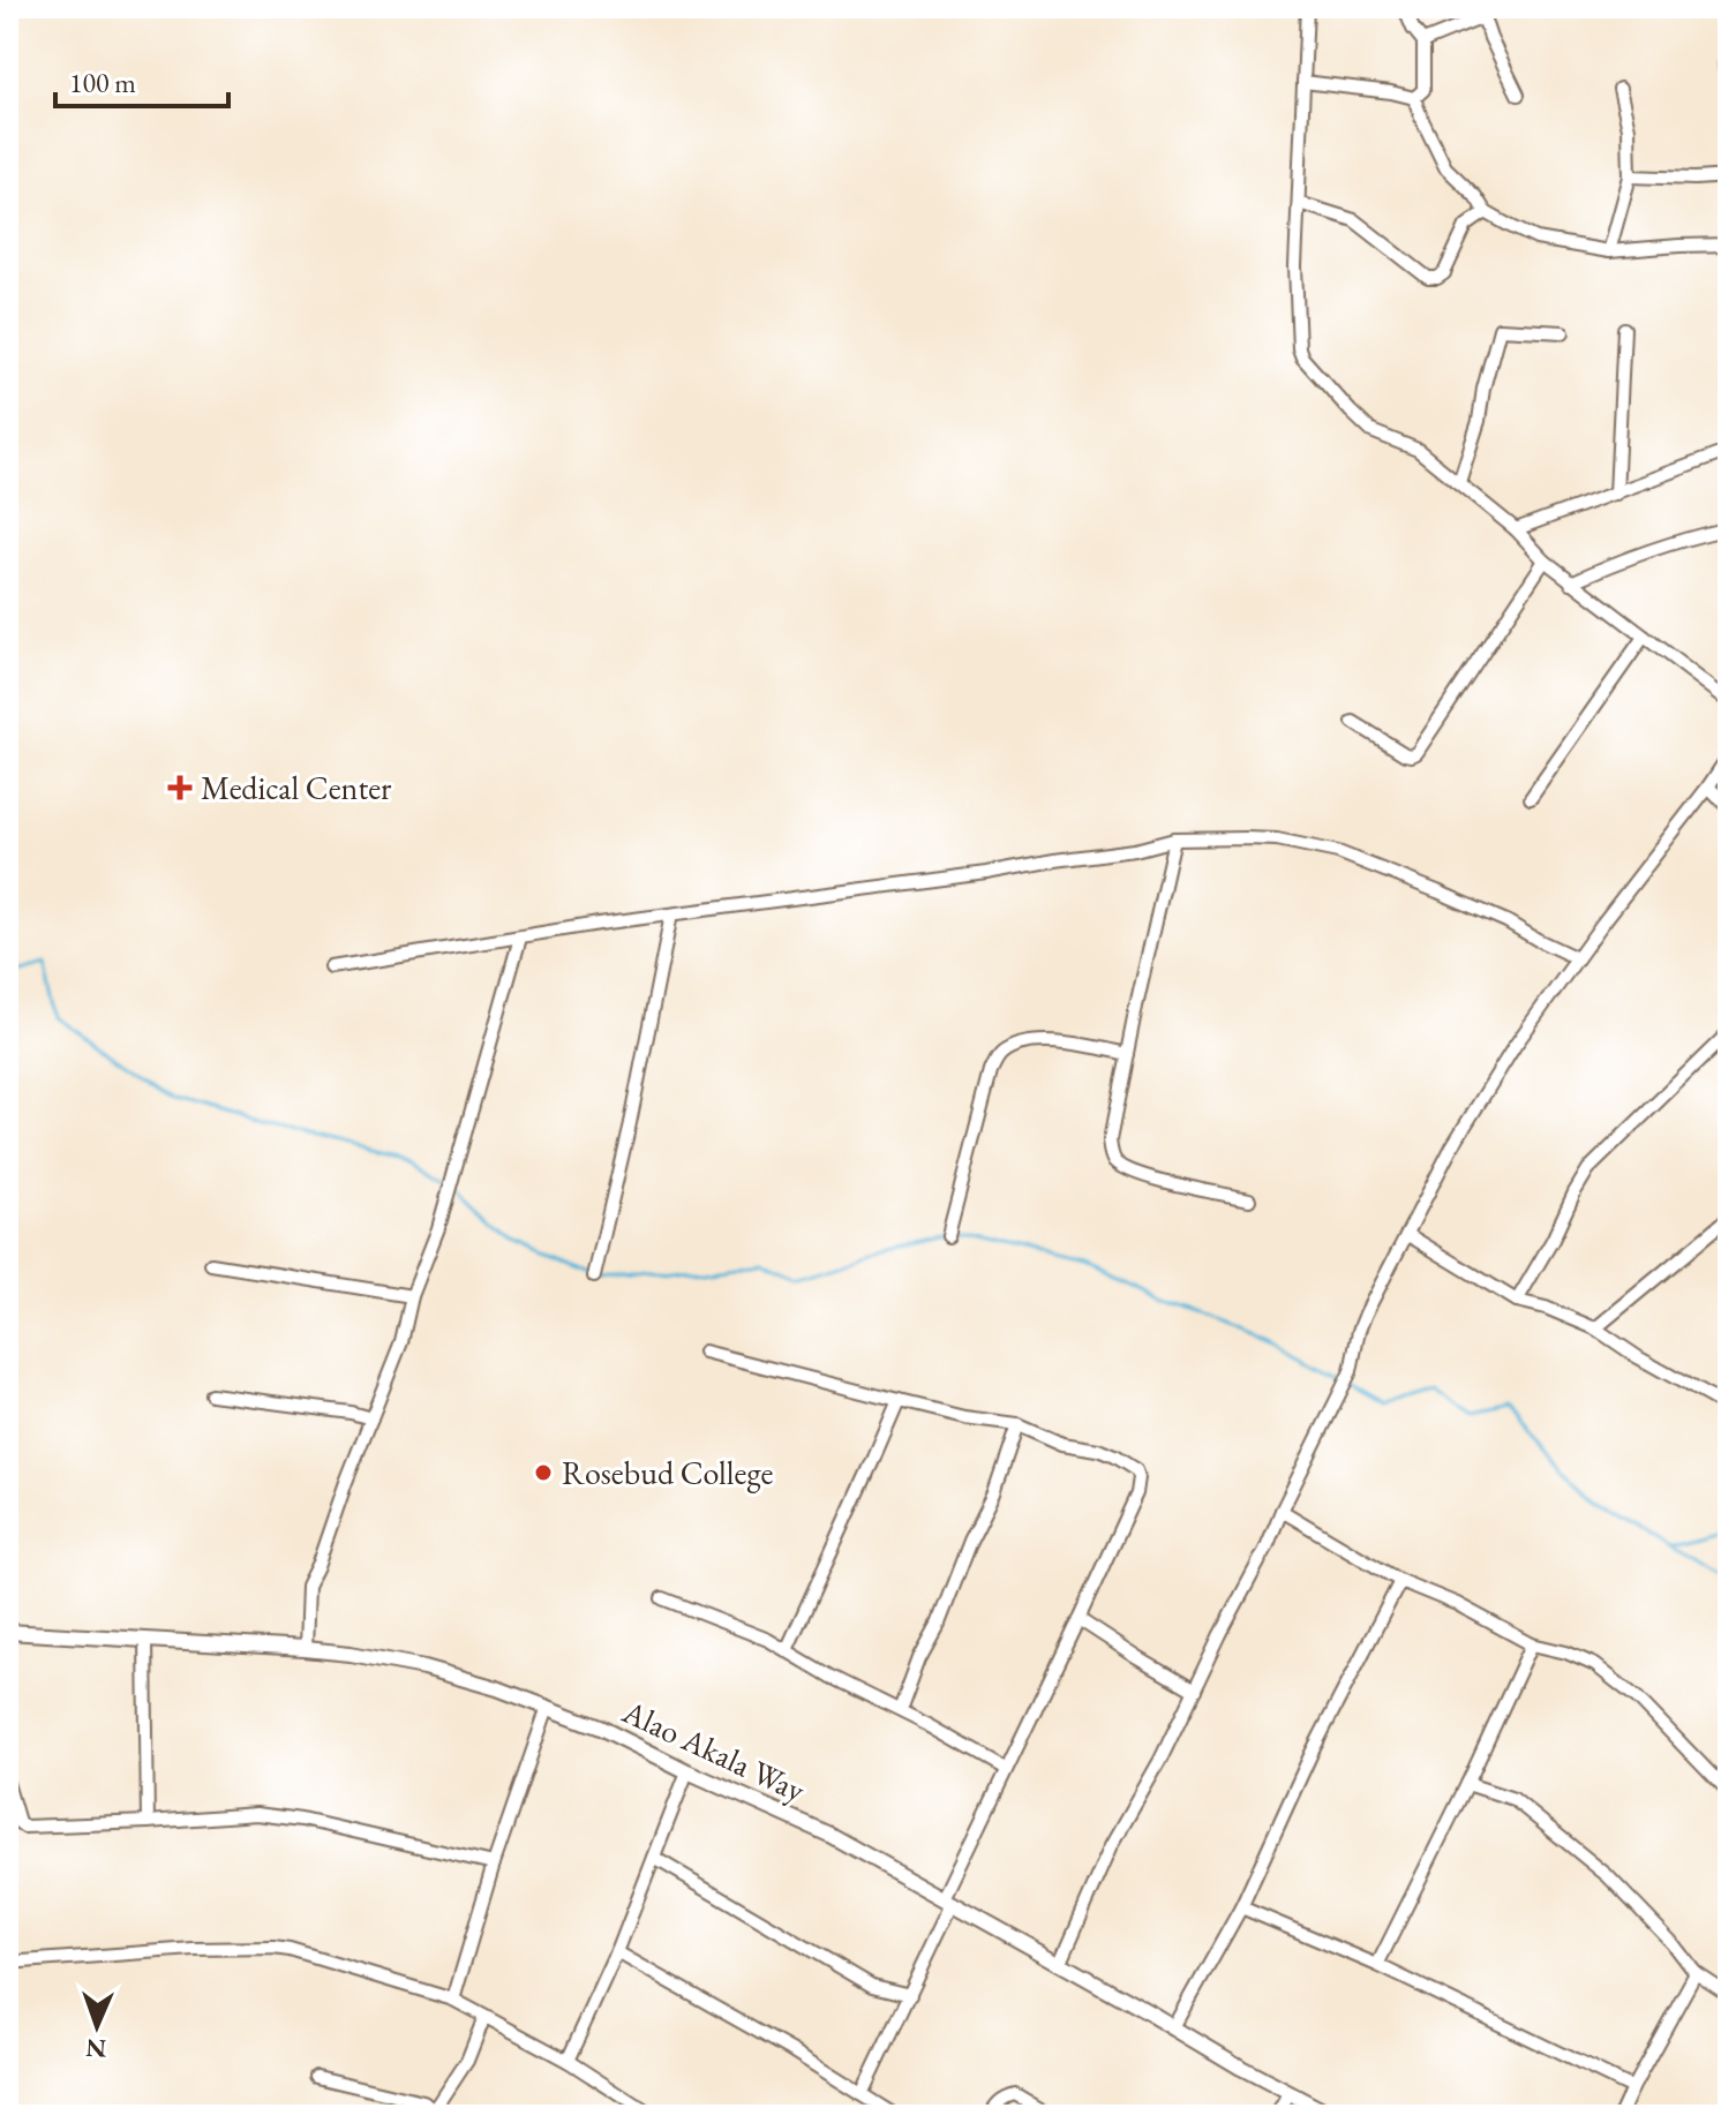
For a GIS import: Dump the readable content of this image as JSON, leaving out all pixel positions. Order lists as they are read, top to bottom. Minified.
{"streets":{"street":["Alao Akala Way"]},"places":{"health":["Medical Center"],"other":["Rosebud College"]},"scale_bar":"100 m","north":"bottom"}
